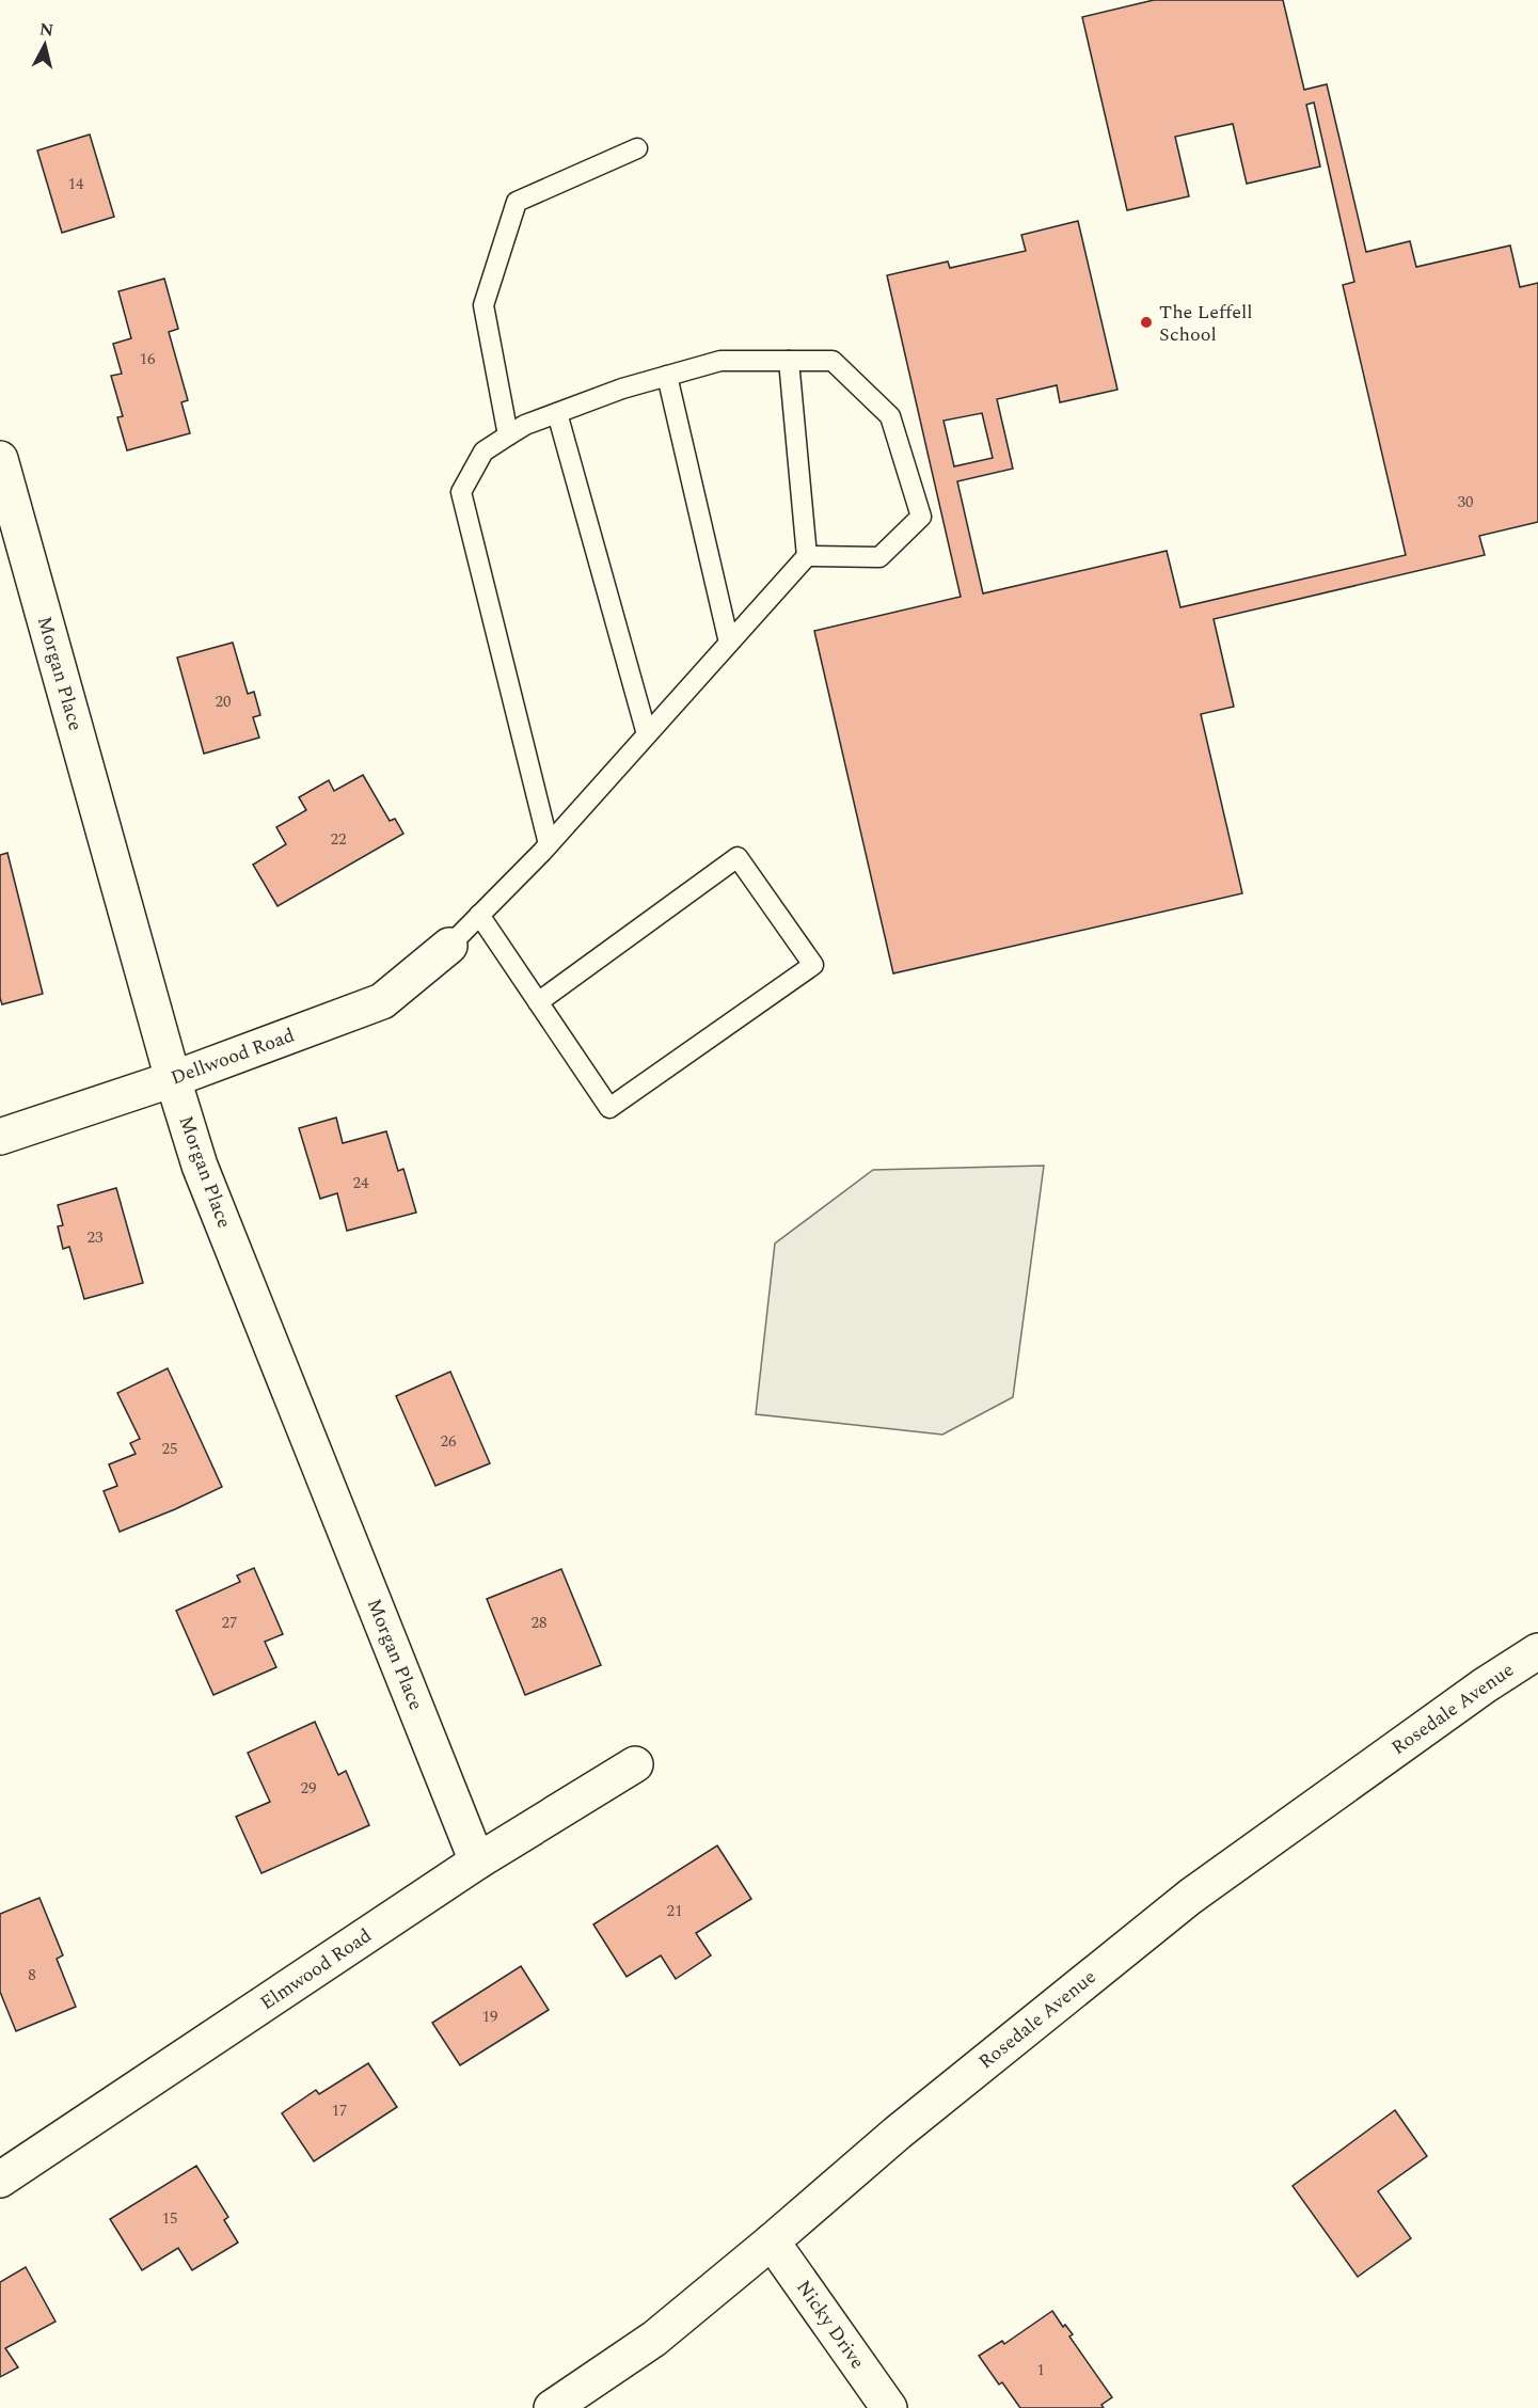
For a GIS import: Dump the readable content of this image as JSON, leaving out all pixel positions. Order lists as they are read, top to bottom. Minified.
{"streets":{"street":["Morgan Place","Dellwood Road","Rosedale Avenue","Elmwood Road","Nicky Drive"]},"crossings":[["Morgan Place","Dellwood Road"],["Morgan Place","Elmwood Road"],["Rosedale Avenue","Nicky Drive"]],"places":["The Leffell School"],"house_numbers":["14","16","30","20","22","24","23","26","25","27","28","29","21","8","19","17","15","1"],"north":"top"}
